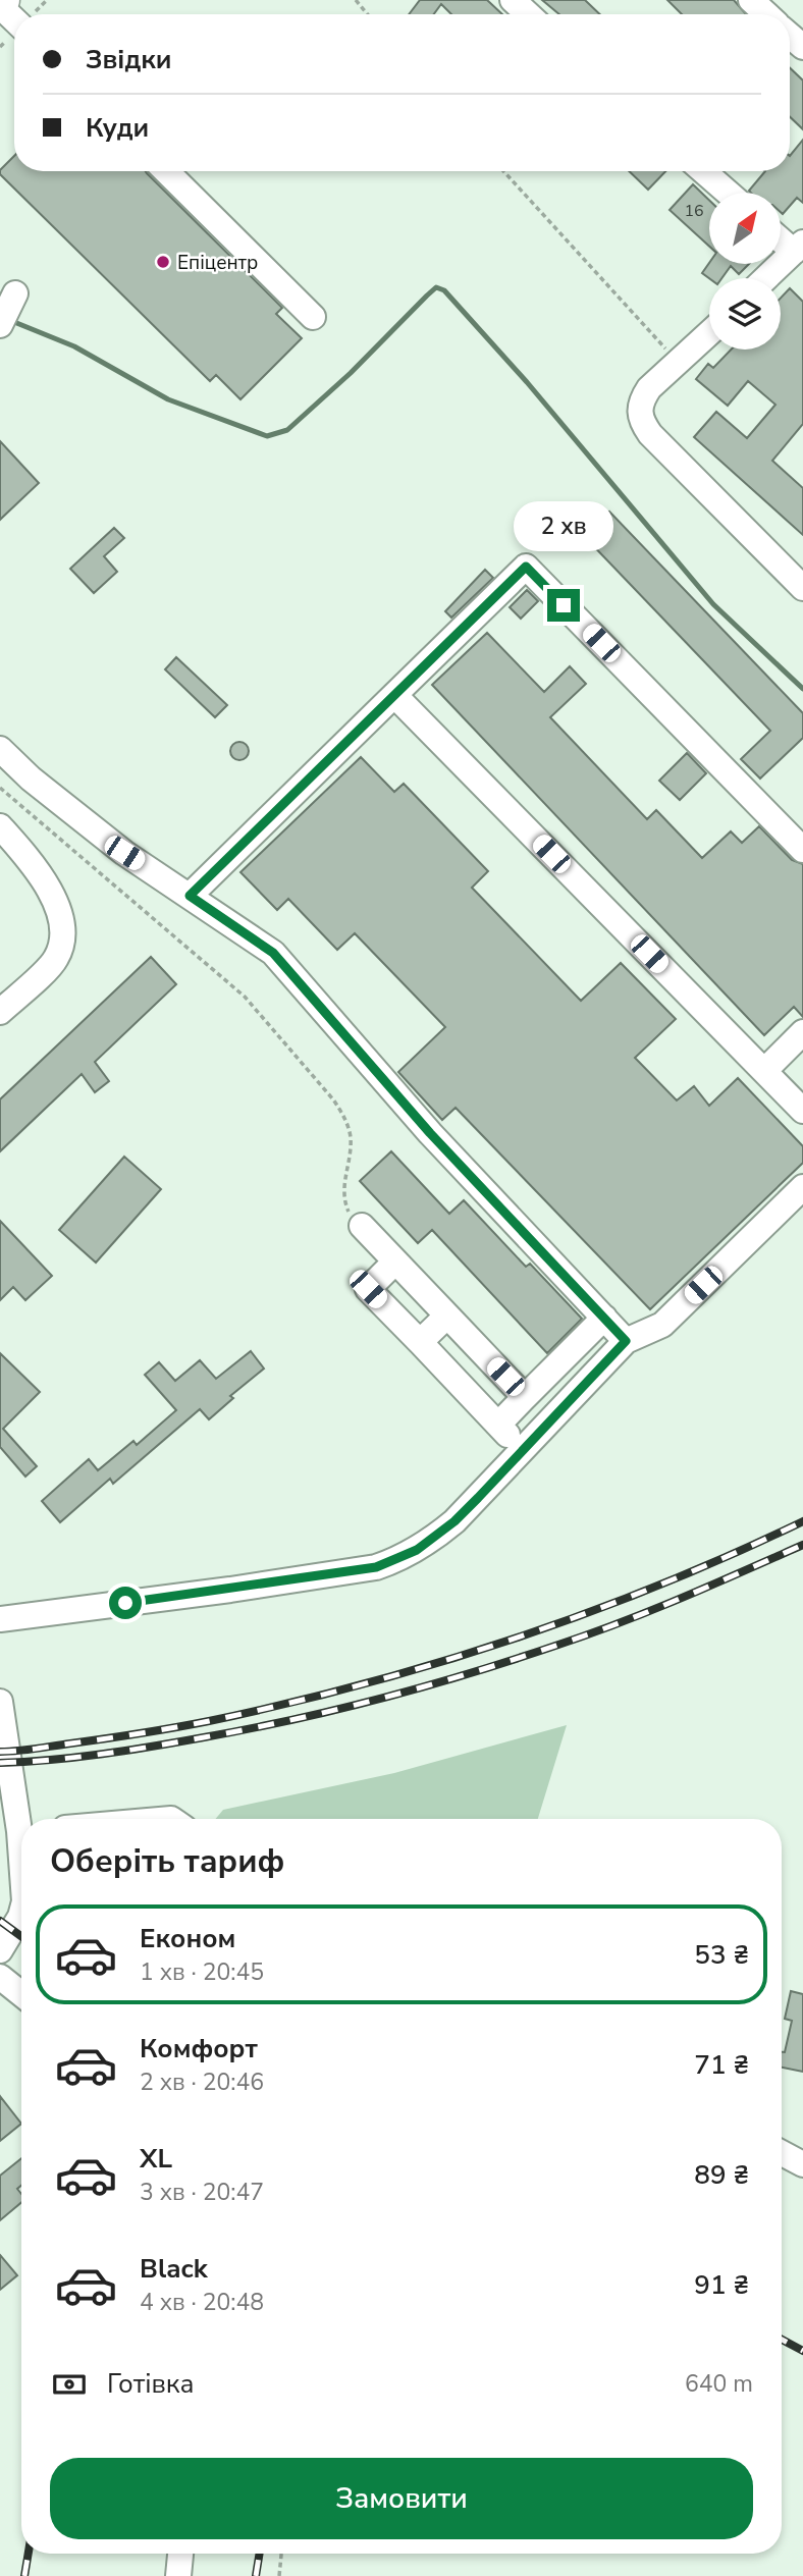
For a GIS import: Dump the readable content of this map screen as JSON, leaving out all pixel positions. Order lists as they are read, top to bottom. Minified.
{"places":["Епіцентр"],"house_numbers":["16"],"north":"top right","page":{"banner":["Звідки","Куди"],"bubble":"2 хв","heading":"Оберіть тариф","list":[{"name":"Економ","note":"1 хв · 20:45","value":"53 ₴"},{"name":"Комфорт","note":"2 хв · 20:46","value":"71 ₴"},{"name":"XL","note":"3 хв · 20:47","value":"89 ₴"},{"name":"Black","note":"4 хв · 20:48","value":"91 ₴"}],"pay":["Готівка","640 m"],"buttons":"Замовити"}}
